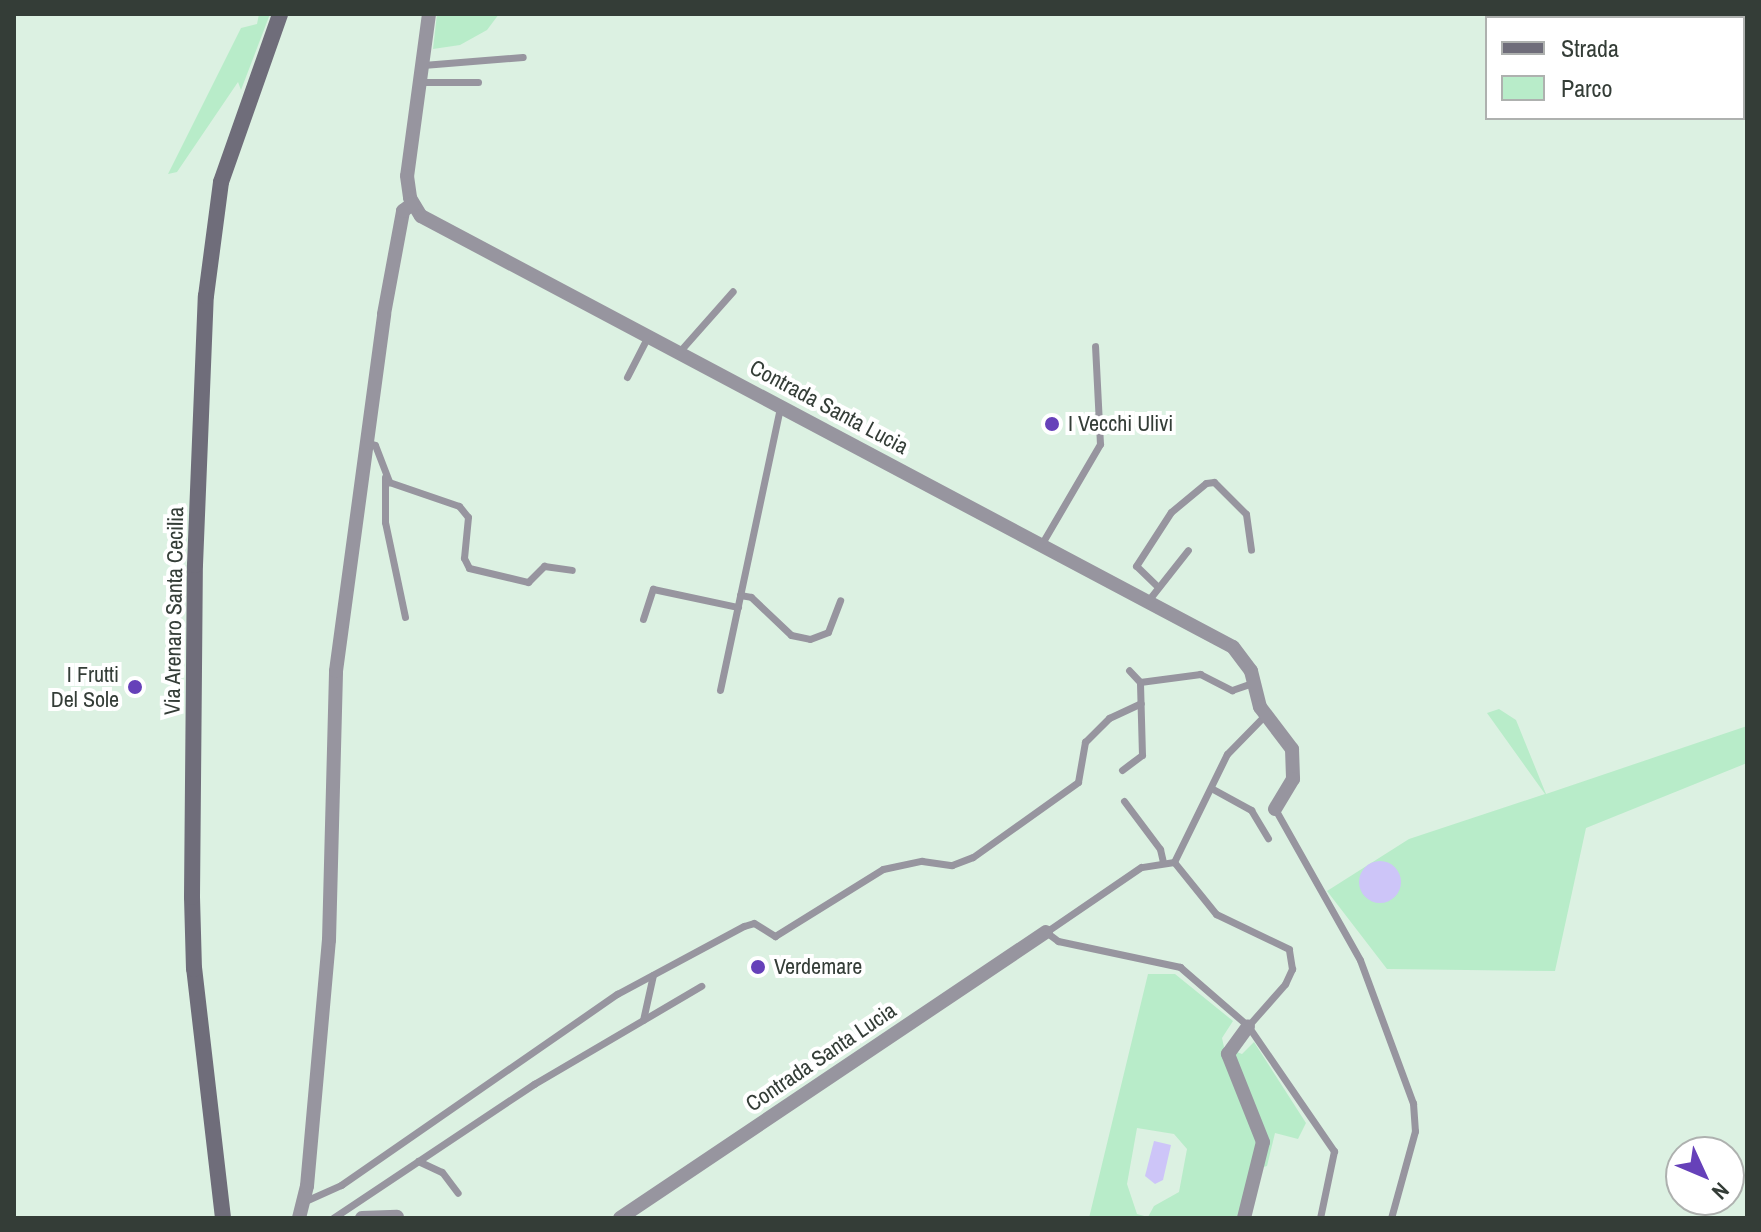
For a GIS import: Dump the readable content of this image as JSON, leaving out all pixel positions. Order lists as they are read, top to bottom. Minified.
{"streets":{"street":["Contrada Santa Lucia","Via Arenaro Santa Cecilia"]},"places":["I Vecchi Ulivi","I Frutti Del Sole","Verdemare"],"legend":["Strada","Parco"],"north":"bottom right"}
